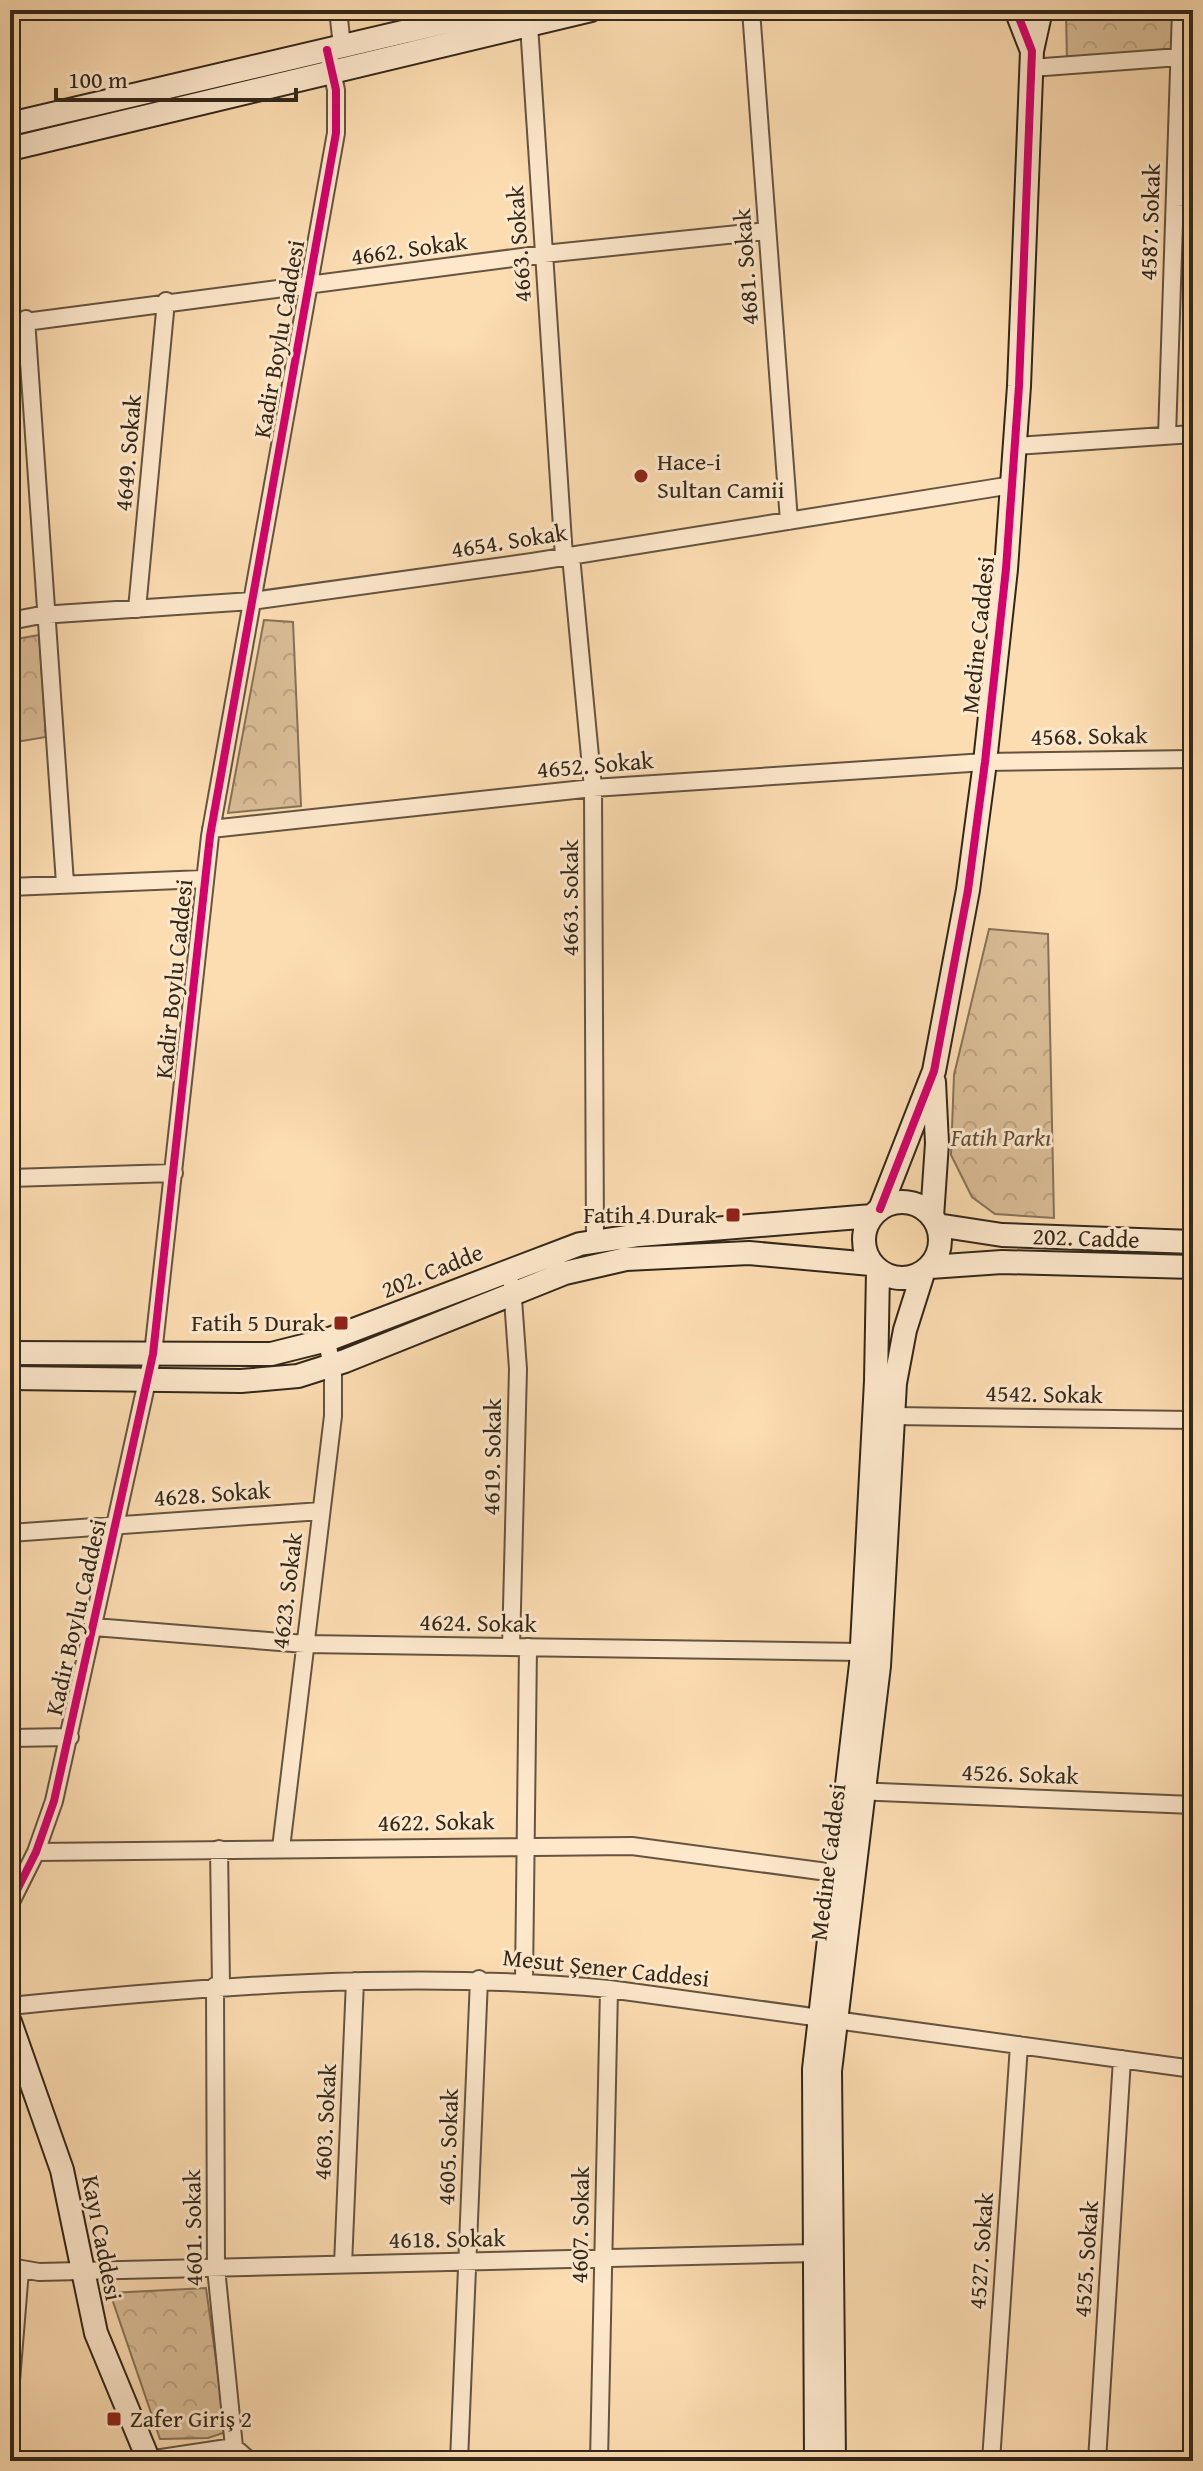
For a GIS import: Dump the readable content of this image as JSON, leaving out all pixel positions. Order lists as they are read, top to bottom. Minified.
{"streets":{"street":["4587. Sokak","4663. Sokak","4662. Sokak","4681. Sokak","Kadir Boylu Caddesi","4649. Sokak","4654. Sokak","Medine Caddesi","4568. Sokak","4652. Sokak","202. Cadde","4542. Sokak","4619. Sokak","4628. Sokak","4623. Sokak","4624. Sokak","4526. Sokak","4622. Sokak","Mesut Şener Caddesi","4603. Sokak","4605. Sokak","4607. Sokak","4601. Sokak","Kayı Caddesi","4618. Sokak","4527. Sokak","4525. Sokak"]},"crossings":[["4663. Sokak","4662. Sokak"],["4663. Sokak","4654. Sokak"],["4663. Sokak","4652. Sokak"],["4663. Sokak","202. Cadde"],["4662. Sokak","4681. Sokak"],["4662. Sokak","Kadir Boylu Caddesi"],["4662. Sokak","4649. Sokak"],["4681. Sokak","4654. Sokak"],["Kadir Boylu Caddesi","4654. Sokak"],["Kadir Boylu Caddesi","4652. Sokak"],["Kadir Boylu Caddesi","202. Cadde"],["Kadir Boylu Caddesi","4628. Sokak"],["Kadir Boylu Caddesi","4624. Sokak"],["Kadir Boylu Caddesi","4622. Sokak"],["4649. Sokak","4654. Sokak"],["4654. Sokak","Medine Caddesi"],["Medine Caddesi","4568. Sokak"],["Medine Caddesi","4652. Sokak"],["Medine Caddesi","202. Cadde"],["Medine Caddesi","4542. Sokak"],["Medine Caddesi","4624. Sokak"],["Medine Caddesi","4526. Sokak"],["Medine Caddesi","4622. Sokak"],["Medine Caddesi","Mesut Şener Caddesi"],["Medine Caddesi","4618. Sokak"],["4568. Sokak","4652. Sokak"],["202. Cadde","4619. Sokak"],["202. Cadde","4623. Sokak"],["4619. Sokak","4624. Sokak"],["4619. Sokak","4622. Sokak"],["4619. Sokak","Mesut Şener Caddesi"],["4628. Sokak","4623. Sokak"],["4623. Sokak","4624. Sokak"],["4623. Sokak","4622. Sokak"],["4622. Sokak","4601. Sokak"],["Mesut Şener Caddesi","4603. Sokak"],["Mesut Şener Caddesi","4605. Sokak"],["Mesut Şener Caddesi","4607. Sokak"],["Mesut Şener Caddesi","4601. Sokak"],["Mesut Şener Caddesi","4527. Sokak"],["Mesut Şener Caddesi","4525. Sokak"],["4603. Sokak","4618. Sokak"],["4605. Sokak","4618. Sokak"],["4607. Sokak","4618. Sokak"],["4601. Sokak","4618. Sokak"],["Kayı Caddesi","4618. Sokak"]],"parks":["Fatih Parkı"],"places":{"other":["Hace-i Sultan Camii"],"transit":["Fatih 4 Durak","Fatih 5 Durak","Zafer Giriş 2"]},"scale_bar":"100 m"}
